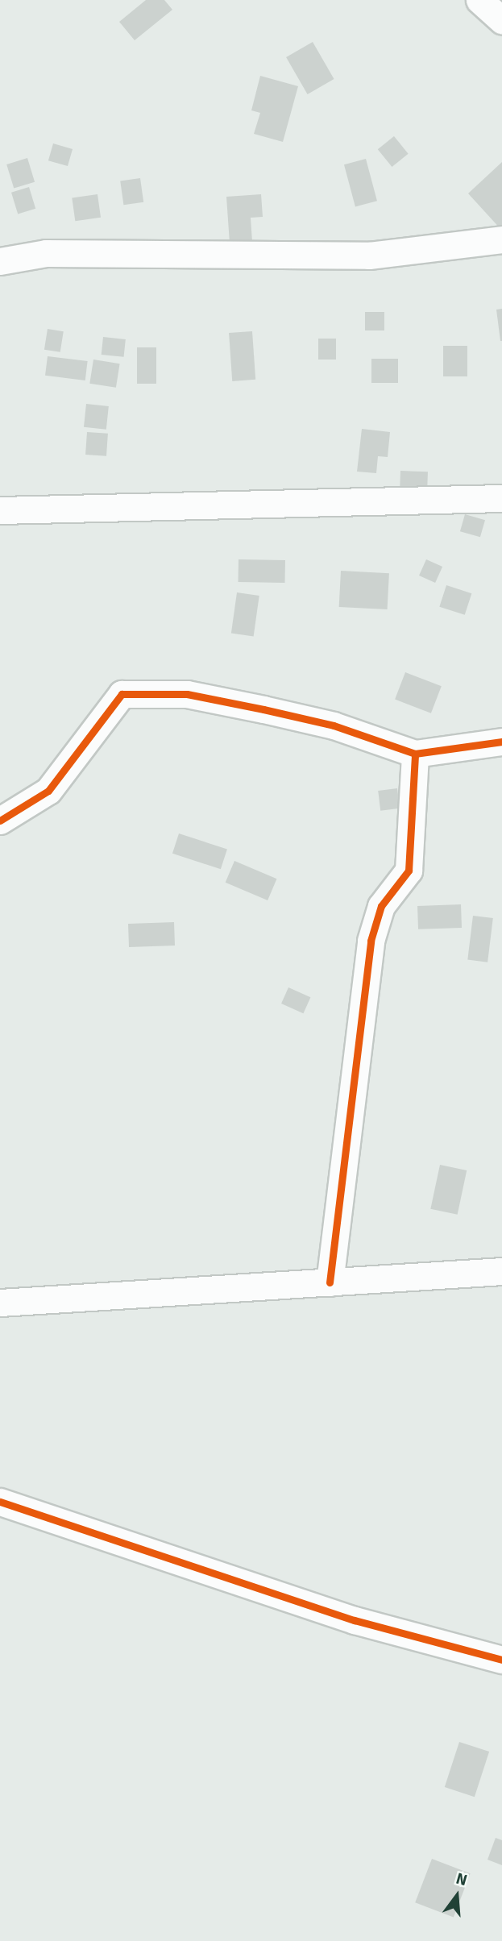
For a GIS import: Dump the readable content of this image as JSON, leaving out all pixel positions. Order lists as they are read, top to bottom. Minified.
{"north":"top"}
